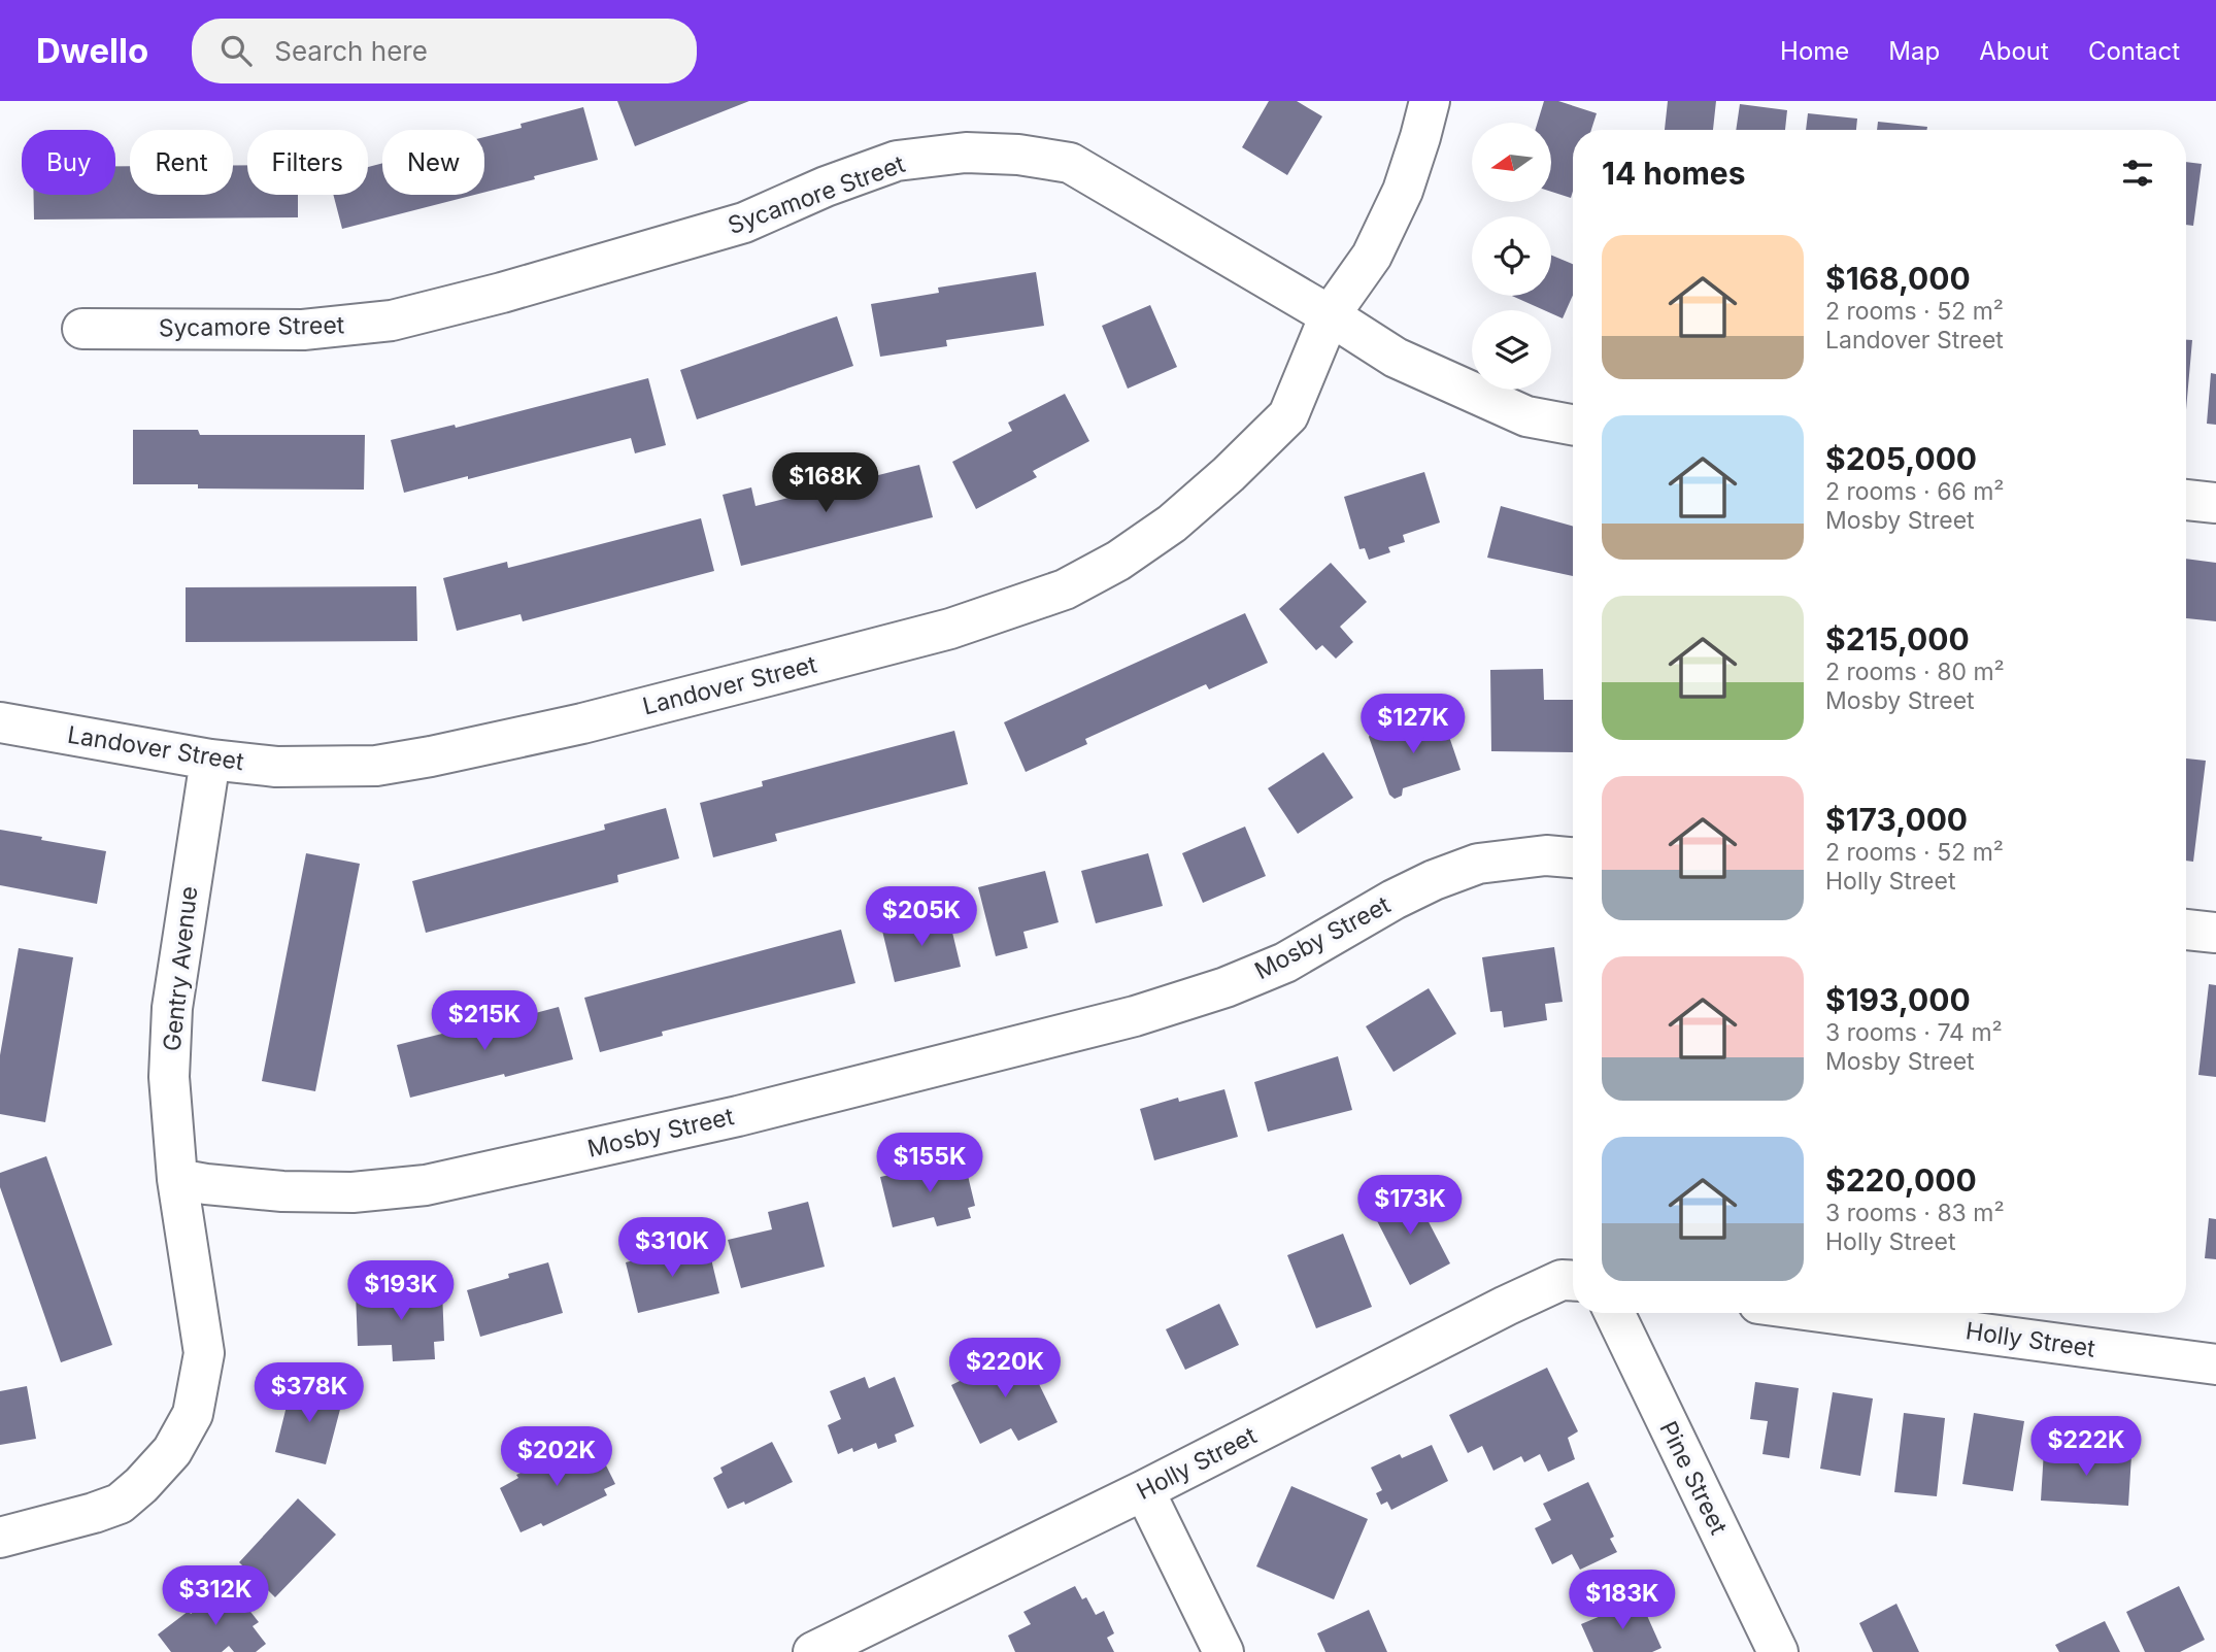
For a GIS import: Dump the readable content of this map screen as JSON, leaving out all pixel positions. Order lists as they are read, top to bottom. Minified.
{"streets":{"street":["Sycamore Street","Landover Street","Mosby Street","Gentry Avenue","Holly Street","Pine Street"]},"crossings":[["Sycamore Street","Landover Street"],["Landover Street","Gentry Avenue"],["Mosby Street","Gentry Avenue"]],"north":"left","page":{"header":"Dwello","search":"Search here","nav":["Home","Map","About","Contact"],"chip":["Buy","Rent","Filters","New"],"heading":"14 homes","list":[{"name":"$168,000","note":"2 rooms · 52 m² · Landover Street"},{"name":"$205,000","note":"2 rooms · 66 m² · Mosby Street"},{"name":"$215,000","note":"2 rooms · 80 m² · Mosby Street"},{"name":"$173,000","note":"2 rooms · 52 m² · Holly Street"},{"name":"$193,000","note":"3 rooms · 74 m² · Mosby Street"},{"name":"$220,000","note":"3 rooms · 83 m² · Holly Street"}],"price":["$168K","$127K","$205K","$215K","$155K","$173K","$310K","$193K","$220K","$378K","$222K","$202K","$312K","$183K"]}}
